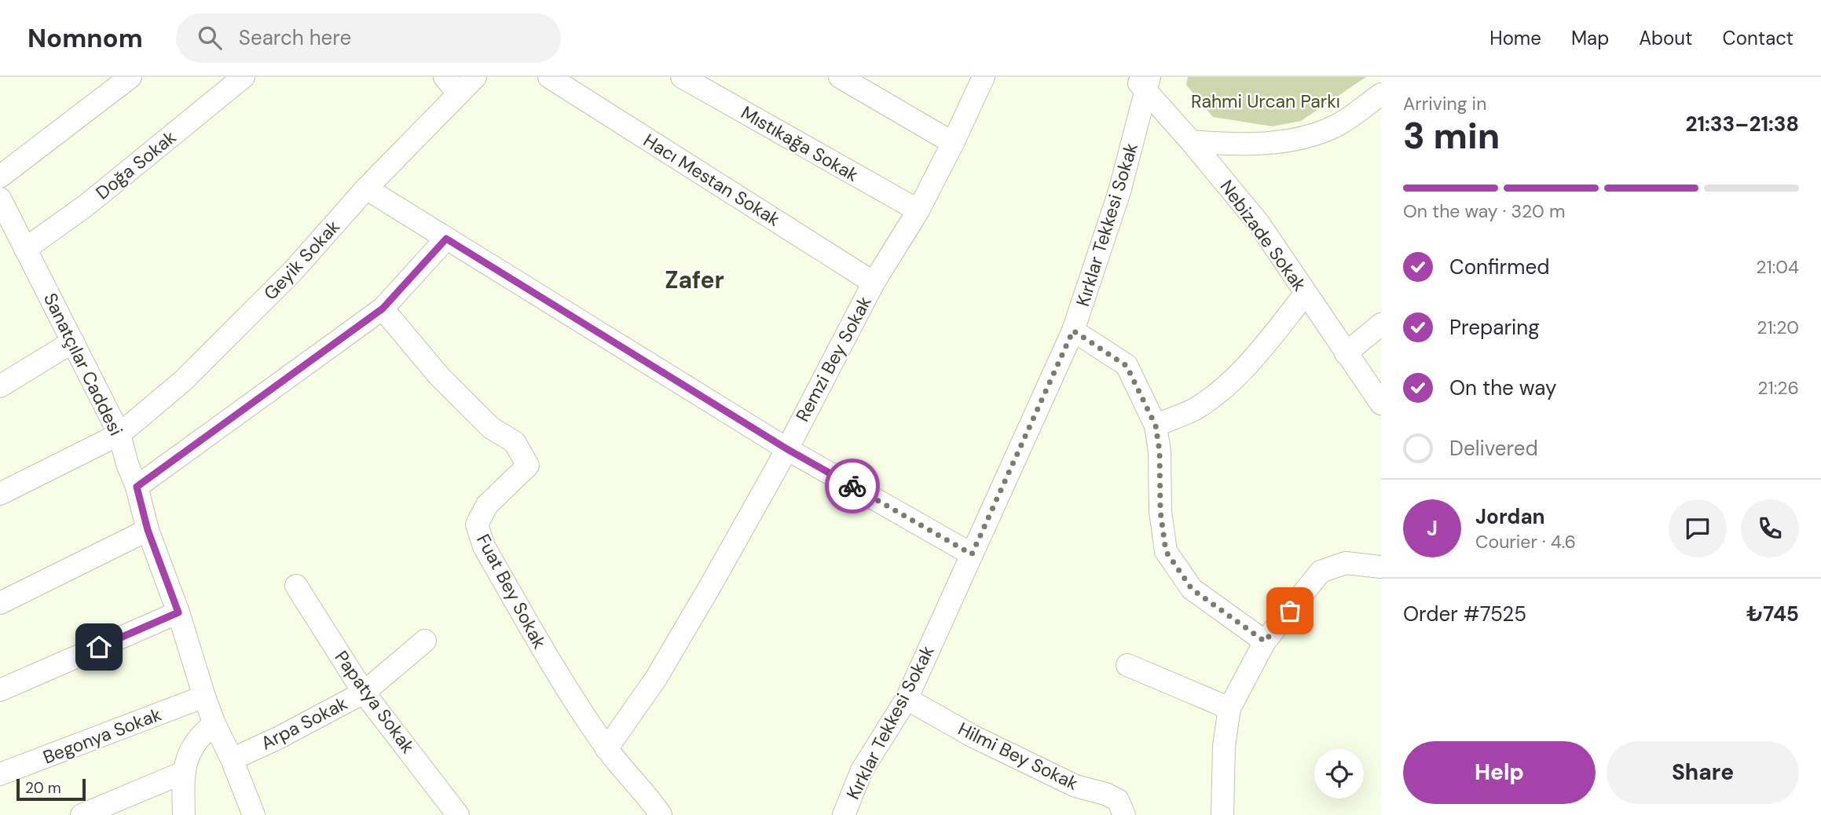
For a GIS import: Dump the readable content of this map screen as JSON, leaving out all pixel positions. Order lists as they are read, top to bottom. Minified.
{"streets":{"street":["Mıstıkağa Sokak","Doğa Sokak","Hacı Mestan Sokak","Kırklar Tekkesi Sokak","Nebizade Sokak","Geyik Sokak","Remzi Bey Sokak","Sanatçılar Caddesi","Fuat Bey Sokak","Papatya Sokak","Arpa Sokak","Begonya Sokak","Hilmi Bey Sokak"]},"crossings":[["Mıstıkağa Sokak","Remzi Bey Sokak"],["Doğa Sokak","Sanatçılar Caddesi"],["Hacı Mestan Sokak","Remzi Bey Sokak"],["Kırklar Tekkesi Sokak","Nebizade Sokak"],["Kırklar Tekkesi Sokak","Hilmi Bey Sokak"],["Geyik Sokak","Sanatçılar Caddesi"],["Remzi Bey Sokak","Fuat Bey Sokak"],["Sanatçılar Caddesi","Arpa Sokak"],["Sanatçılar Caddesi","Begonya Sokak"],["Papatya Sokak","Arpa Sokak"]],"districts":["Zafer"],"parks":["Rahmi Urcan Parkı"],"scale_bar":"20 m","page":{"header":"Nomnom","search":"Search here","nav":["Home","Map","About","Contact"],"heading":["3 min","Arriving in","21:33–21:38"],"panel":["Jordan","Courier · 4.6","Order #7525","₺745"],"bar":"On the way · 320 m","list":[["Confirmed","21:04"],["Preparing","21:20"],["On the way","21:26"],"Delivered"],"round":"J","buttons":["Help","Share"],"scale":"20 m"}}
